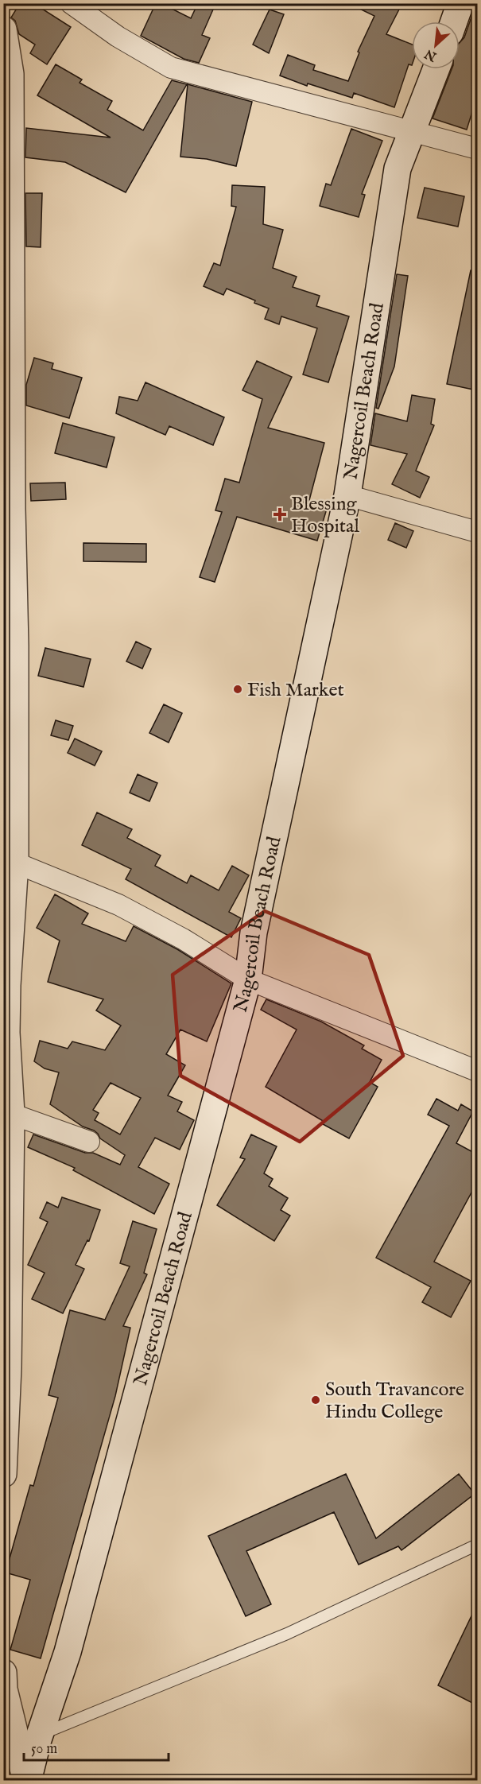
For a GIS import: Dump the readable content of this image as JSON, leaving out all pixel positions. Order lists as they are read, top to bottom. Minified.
{"streets":{"main road":["Nagercoil Beach Road"]},"places":{"health":["Blessing Hospital"],"other":["Fish Market","South Travancore Hindu College"]},"scale_bar":"50 m","north":"bottom left"}
